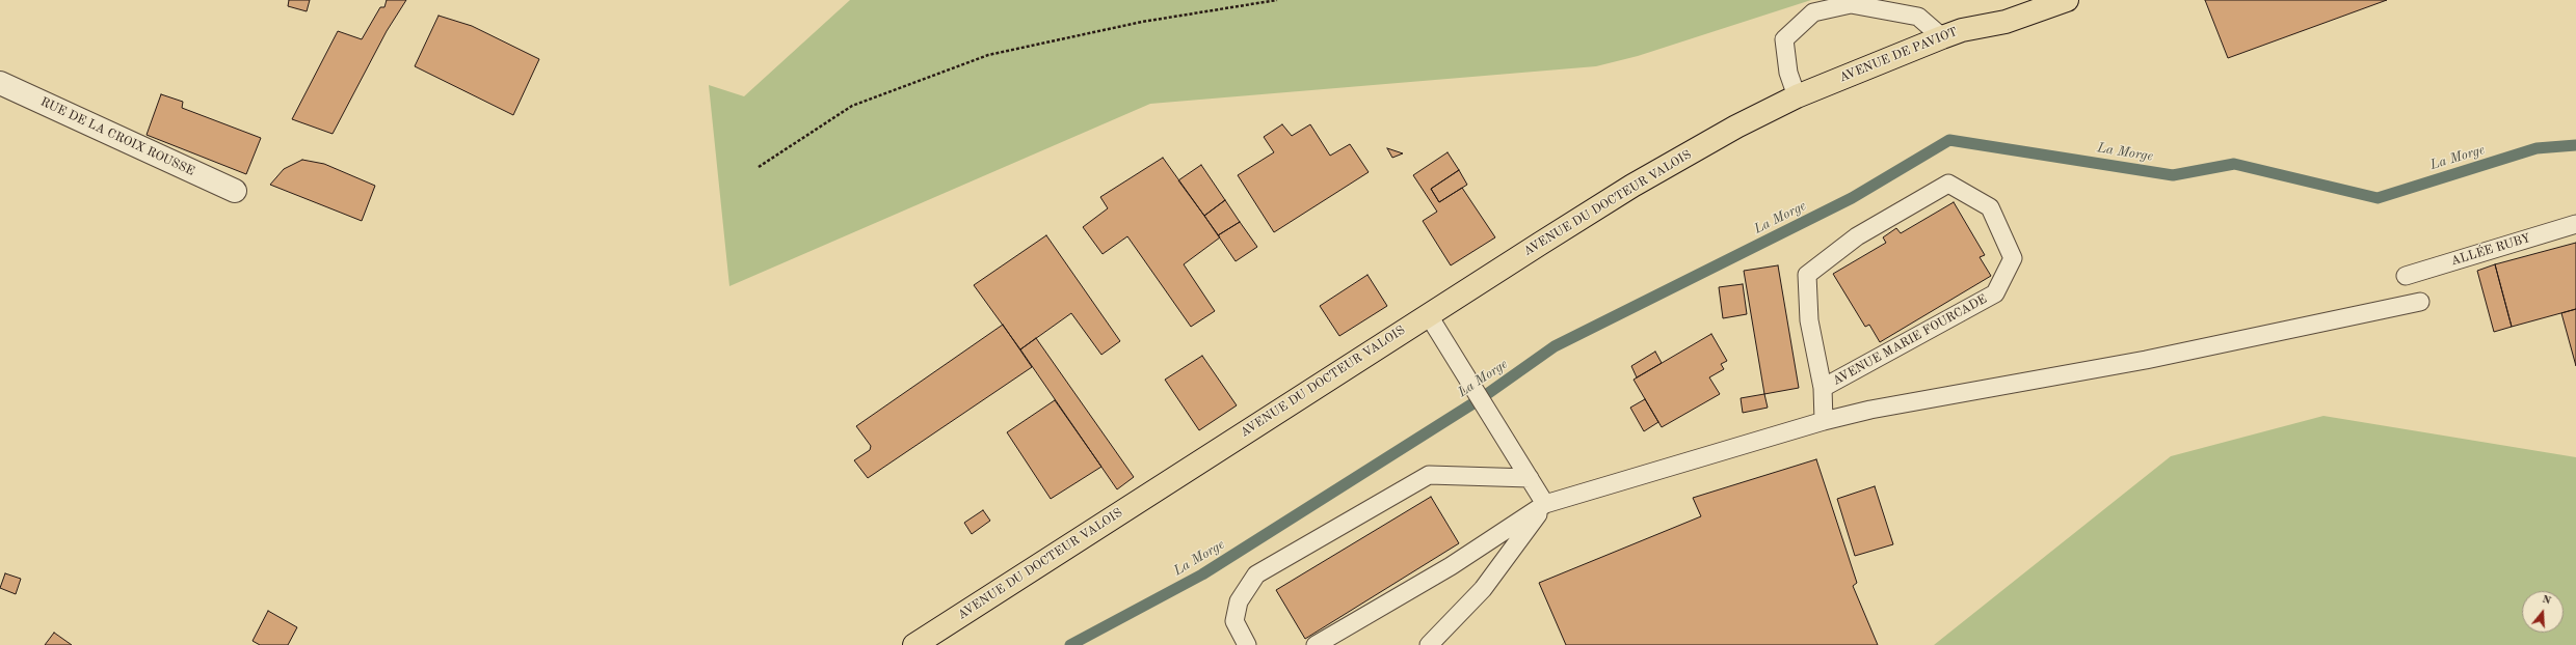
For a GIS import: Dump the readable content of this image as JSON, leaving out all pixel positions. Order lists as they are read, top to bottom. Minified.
{"streets":{"main road":["AVENUE DE PAVIOT","AVENUE DU DOCTEUR VALOIS"],"street":["RUE DE LA CROIX ROUSSE"],"lane":["ALLÉE RUBY","AVENUE MARIE FOURCADE"]},"crossings":[["AVENUE DE PAVIOT","AVENUE DU DOCTEUR VALOIS"]],"water":["La Morge"],"north":"top"}
